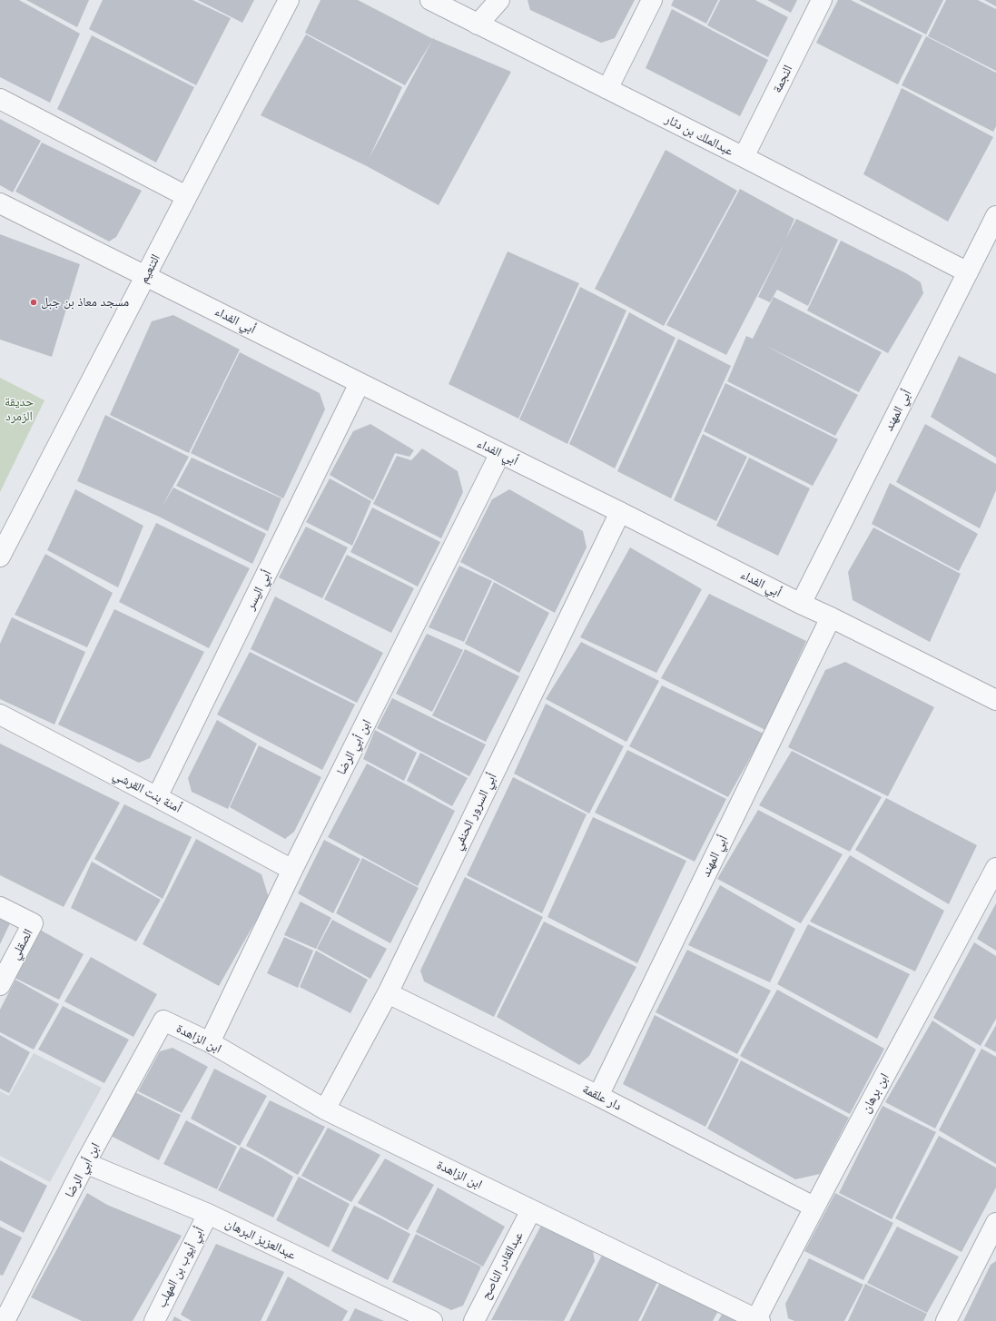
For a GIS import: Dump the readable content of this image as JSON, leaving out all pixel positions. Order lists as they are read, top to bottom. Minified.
{"streets":{"street":["النجمة","عبدالملك بن دثار","التنعيم","أبي الفداء","أبي المهند","أبي اليسر","ابن أبي الرضا","أمنة بنت القرشي","أبي السرور الحنفي","الصقلي","ابن الزاهدة","ابن برهان","دار علقمة","عبدالعزيز البرهان","عبدالقادر الناصح","أبي أيوب بن المهلب"]},"crossings":[["النجمة","عبدالملك بن دثار"],["عبدالملك بن دثار","أبي المهند"],["التنعيم","أبي الفداء"],["أبي الفداء","أبي المهند"],["أبي الفداء","أبي اليسر"],["أبي الفداء","ابن أبي الرضا"],["أبي الفداء","أبي السرور الحنفي"],["أبي المهند","دار علقمة"],["أبي اليسر","أمنة بنت القرشي"],["ابن أبي الرضا","أمنة بنت القرشي"],["ابن أبي الرضا","ابن الزاهدة"],["ابن أبي الرضا","عبدالعزيز البرهان"],["أبي السرور الحنفي","ابن الزاهدة"],["أبي السرور الحنفي","دار علقمة"],["ابن الزاهدة","ابن برهان"],["ابن الزاهدة","عبدالقادر الناصح"],["ابن برهان","دار علقمة"],["عبدالعزيز البرهان","أبي أيوب بن المهلب"]],"parks":["حديقة الزمرد"],"places":["مسجد معاذ بن جبل"]}
